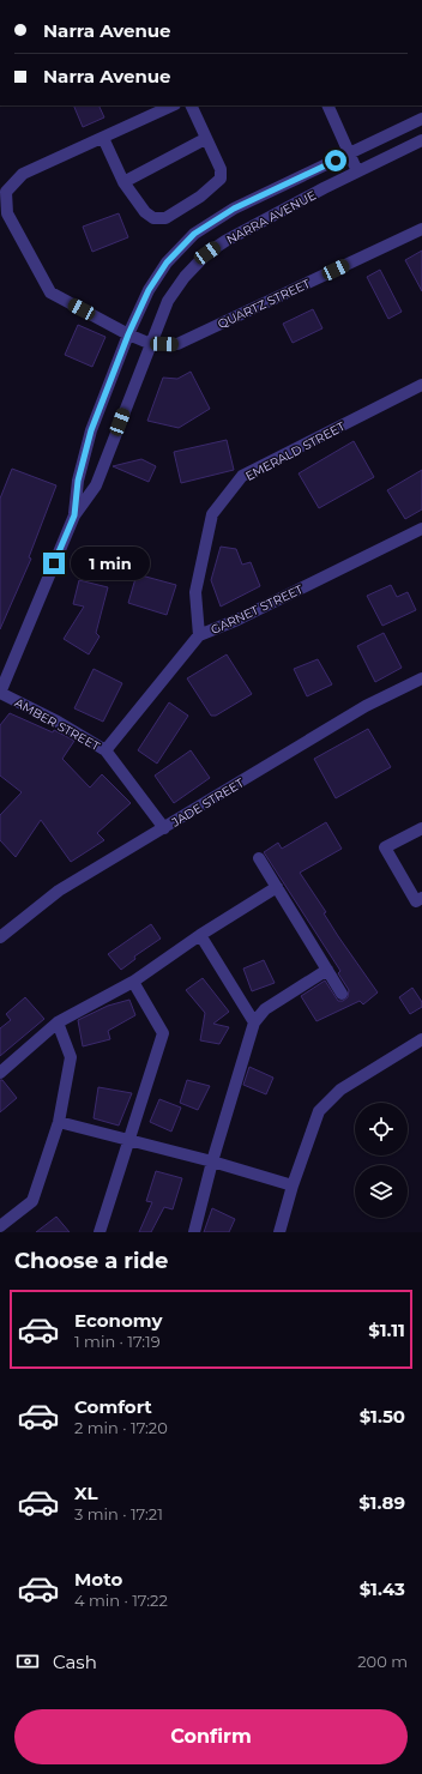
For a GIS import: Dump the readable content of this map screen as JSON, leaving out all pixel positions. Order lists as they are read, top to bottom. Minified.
{"streets":{"street":["NARRA AVENUE","QUARTZ STREET","EMERALD STREET","GARNET STREET","AMBER STREET","JADE STREET"]},"crossings":[["NARRA AVENUE","QUARTZ STREET"],["NARRA AVENUE","AMBER STREET"],["EMERALD STREET","GARNET STREET"],["GARNET STREET","AMBER STREET"],["AMBER STREET","JADE STREET"]],"page":{"banner":["Narra Avenue","Narra Avenue"],"bubble":"1 min","heading":"Choose a ride","list":[{"name":"Economy","note":"1 min · 17:19","value":"$1.11"},{"name":"Comfort","note":"2 min · 17:20","value":"$1.50"},{"name":"XL","note":"3 min · 17:21","value":"$1.89"},{"name":"Moto","note":"4 min · 17:22","value":"$1.43"}],"pay":["Cash","200 m"],"buttons":"Confirm"}}
